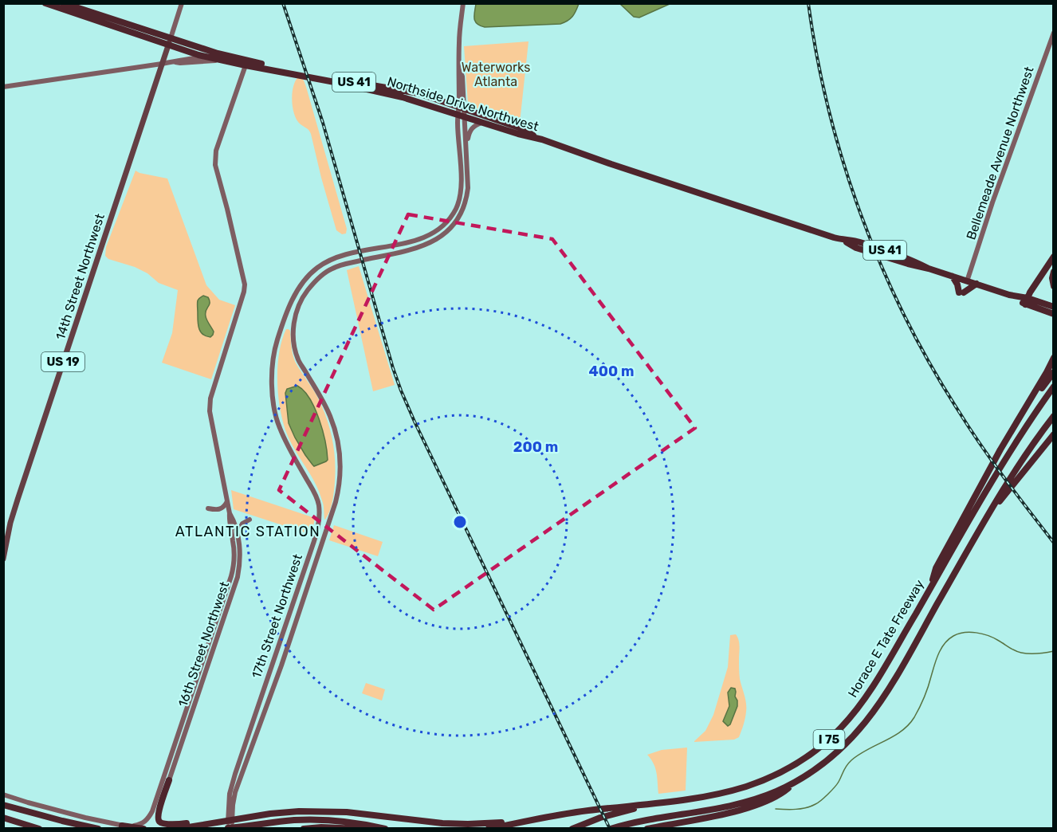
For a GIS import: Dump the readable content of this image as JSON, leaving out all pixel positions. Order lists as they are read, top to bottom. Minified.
{"streets":{"highway":["US 41","Northside Drive Northwest","Horace E Tate Freeway","I 75"],"main road":["14th Street Northwest","US 19"],"street":["Bellemeade Avenue Northwest","17th Street Northwest","16th Street Northwest"]},"crossings":[["Northside Drive Northwest","Bellemeade Avenue Northwest"],["Northside Drive Northwest","14th Street Northwest"],["Northside Drive Northwest","17th Street Northwest"],["Northside Drive Northwest","16th Street Northwest"]],"districts":["ATLANTIC STATION"],"parks":["Waterworks Atlanta"],"rings":["400 m","200 m"]}
